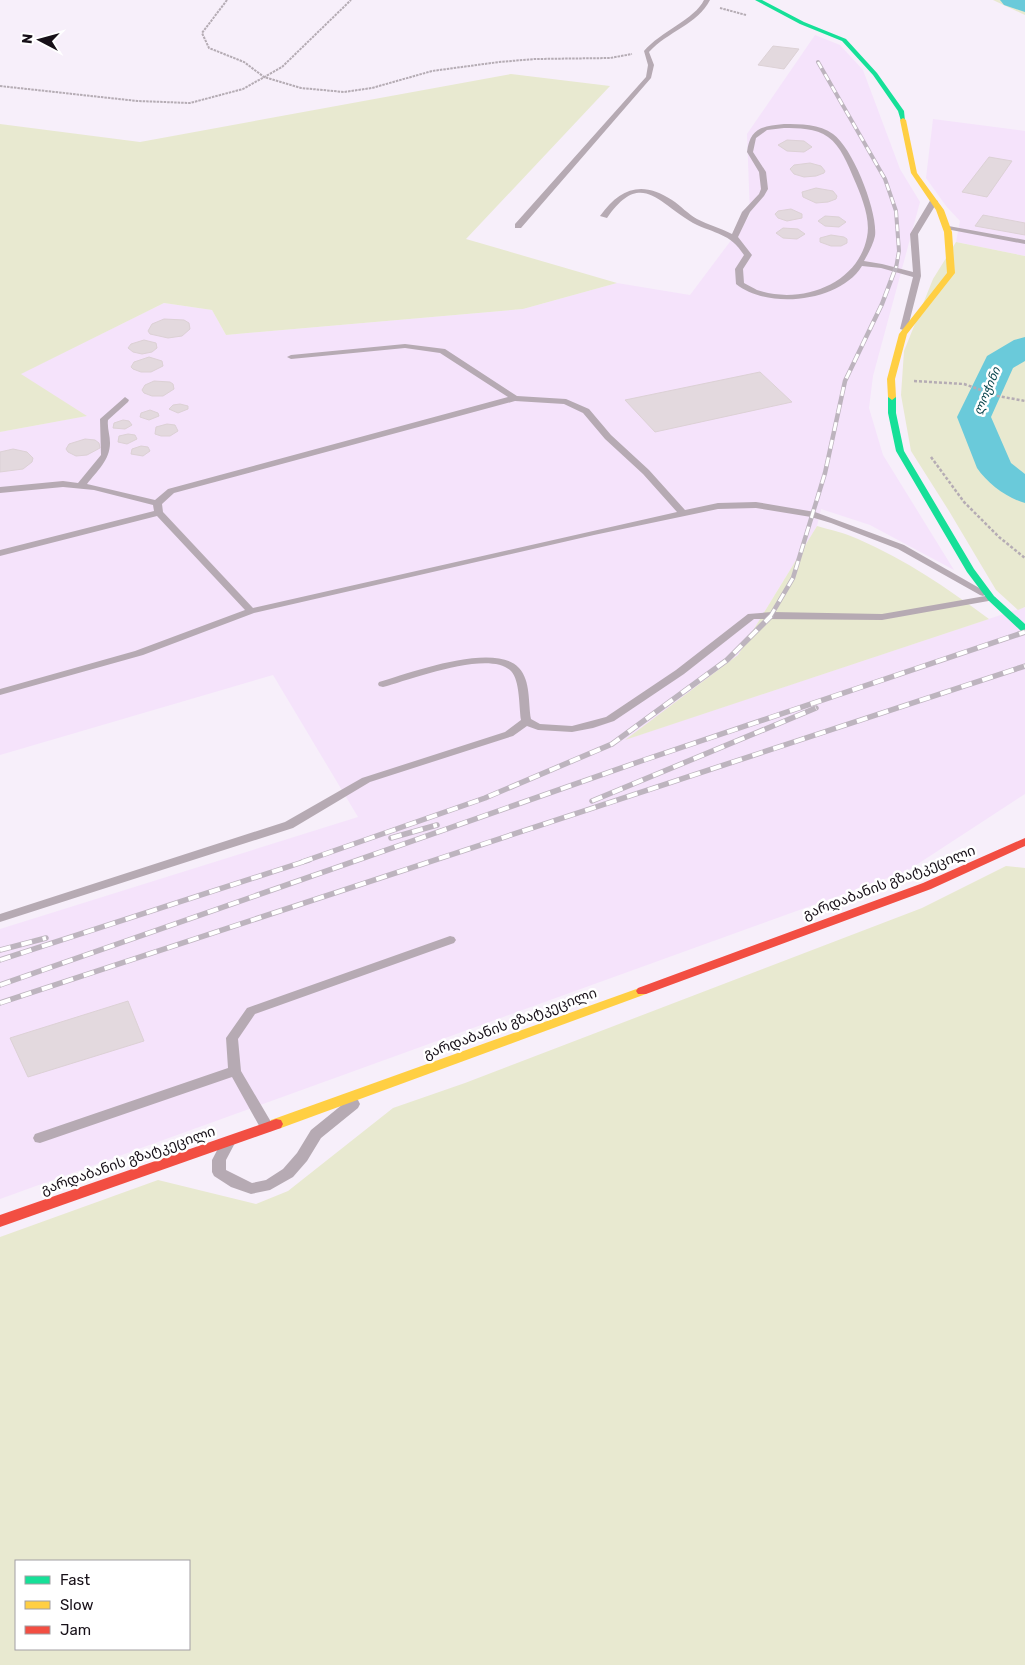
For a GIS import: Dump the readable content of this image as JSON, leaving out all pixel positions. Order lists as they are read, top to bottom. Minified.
{"streets":{"street":["გარდაბანის გზატკეცილი"]},"water":["ლოჭინი"],"legend":["Fast","Slow","Jam"],"north":"left"}
